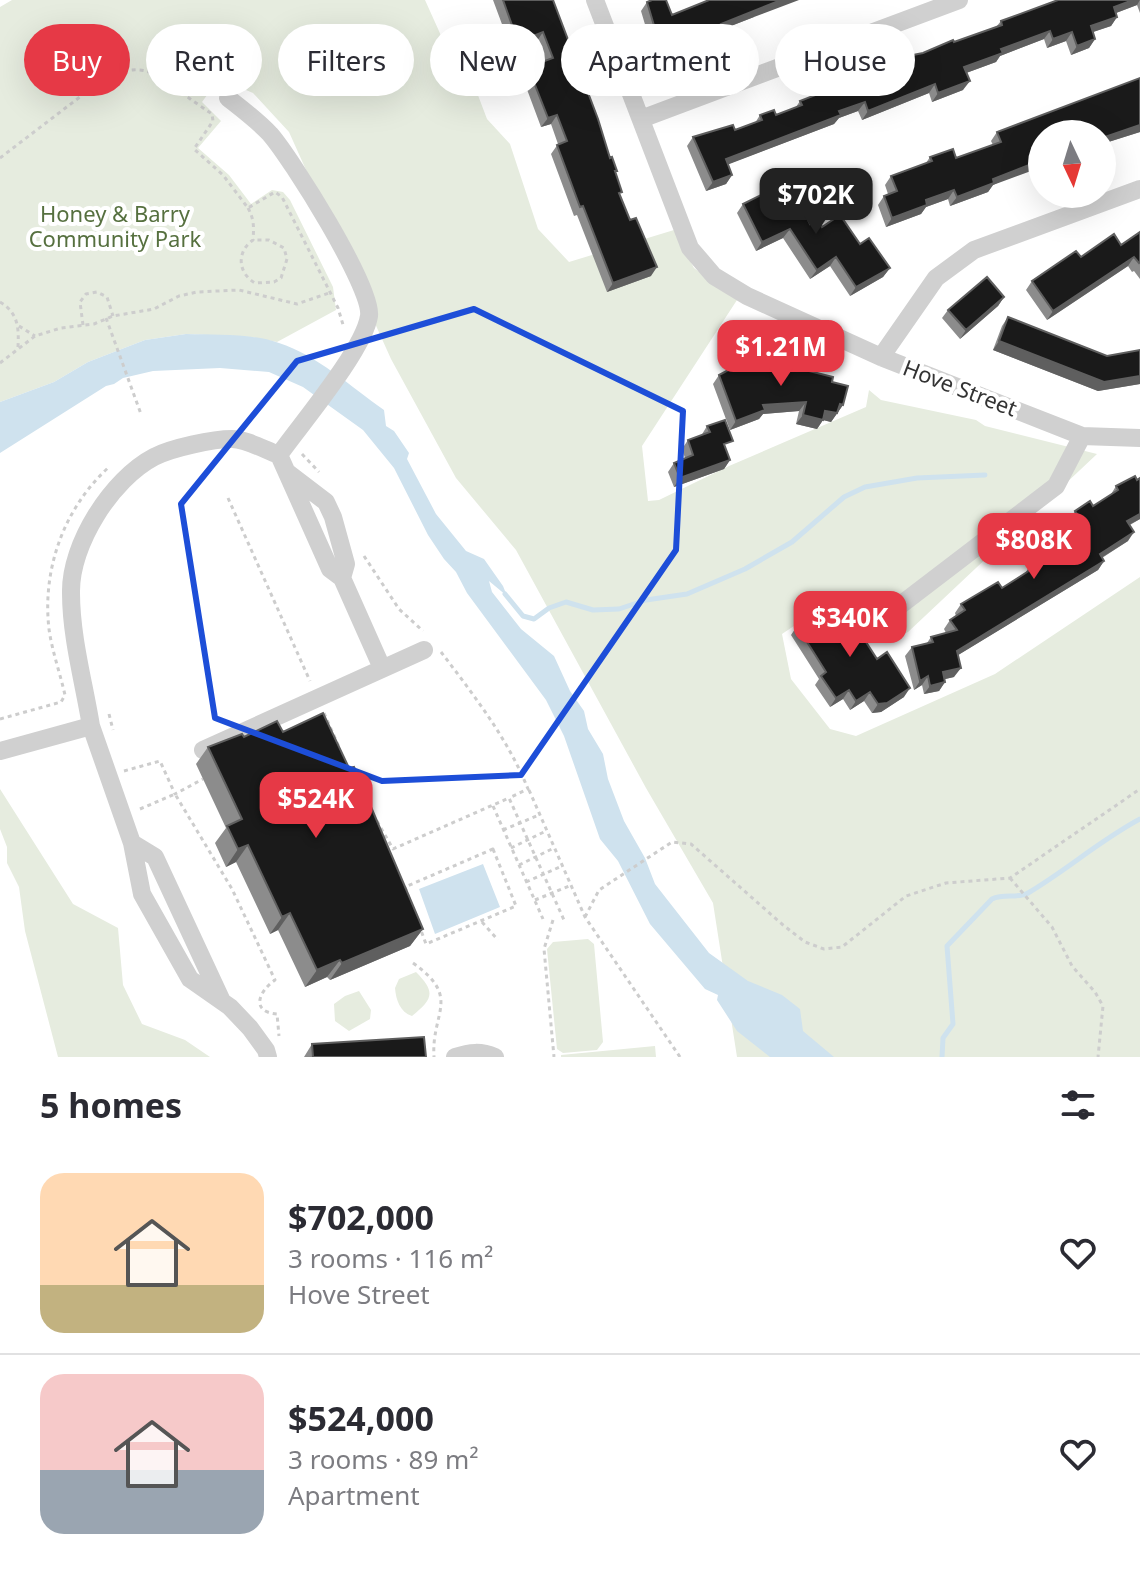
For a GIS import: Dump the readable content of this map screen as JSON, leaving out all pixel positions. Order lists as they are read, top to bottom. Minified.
{"streets":{"street":["Hove Street"]},"parks":["Honey & Barry Community Park"],"north":"bottom","page":{"chip":["Buy","Rent","Filters","New","Apartment","House"],"price":["$702K","$1.21M","$808K","$340K","$524K"],"heading":"5 homes","list":[{"name":"$702,000","note":"3 rooms · 116 m² · Hove Street"},{"name":"$524,000","note":"3 rooms · 89 m² · Apartment"}]}}
